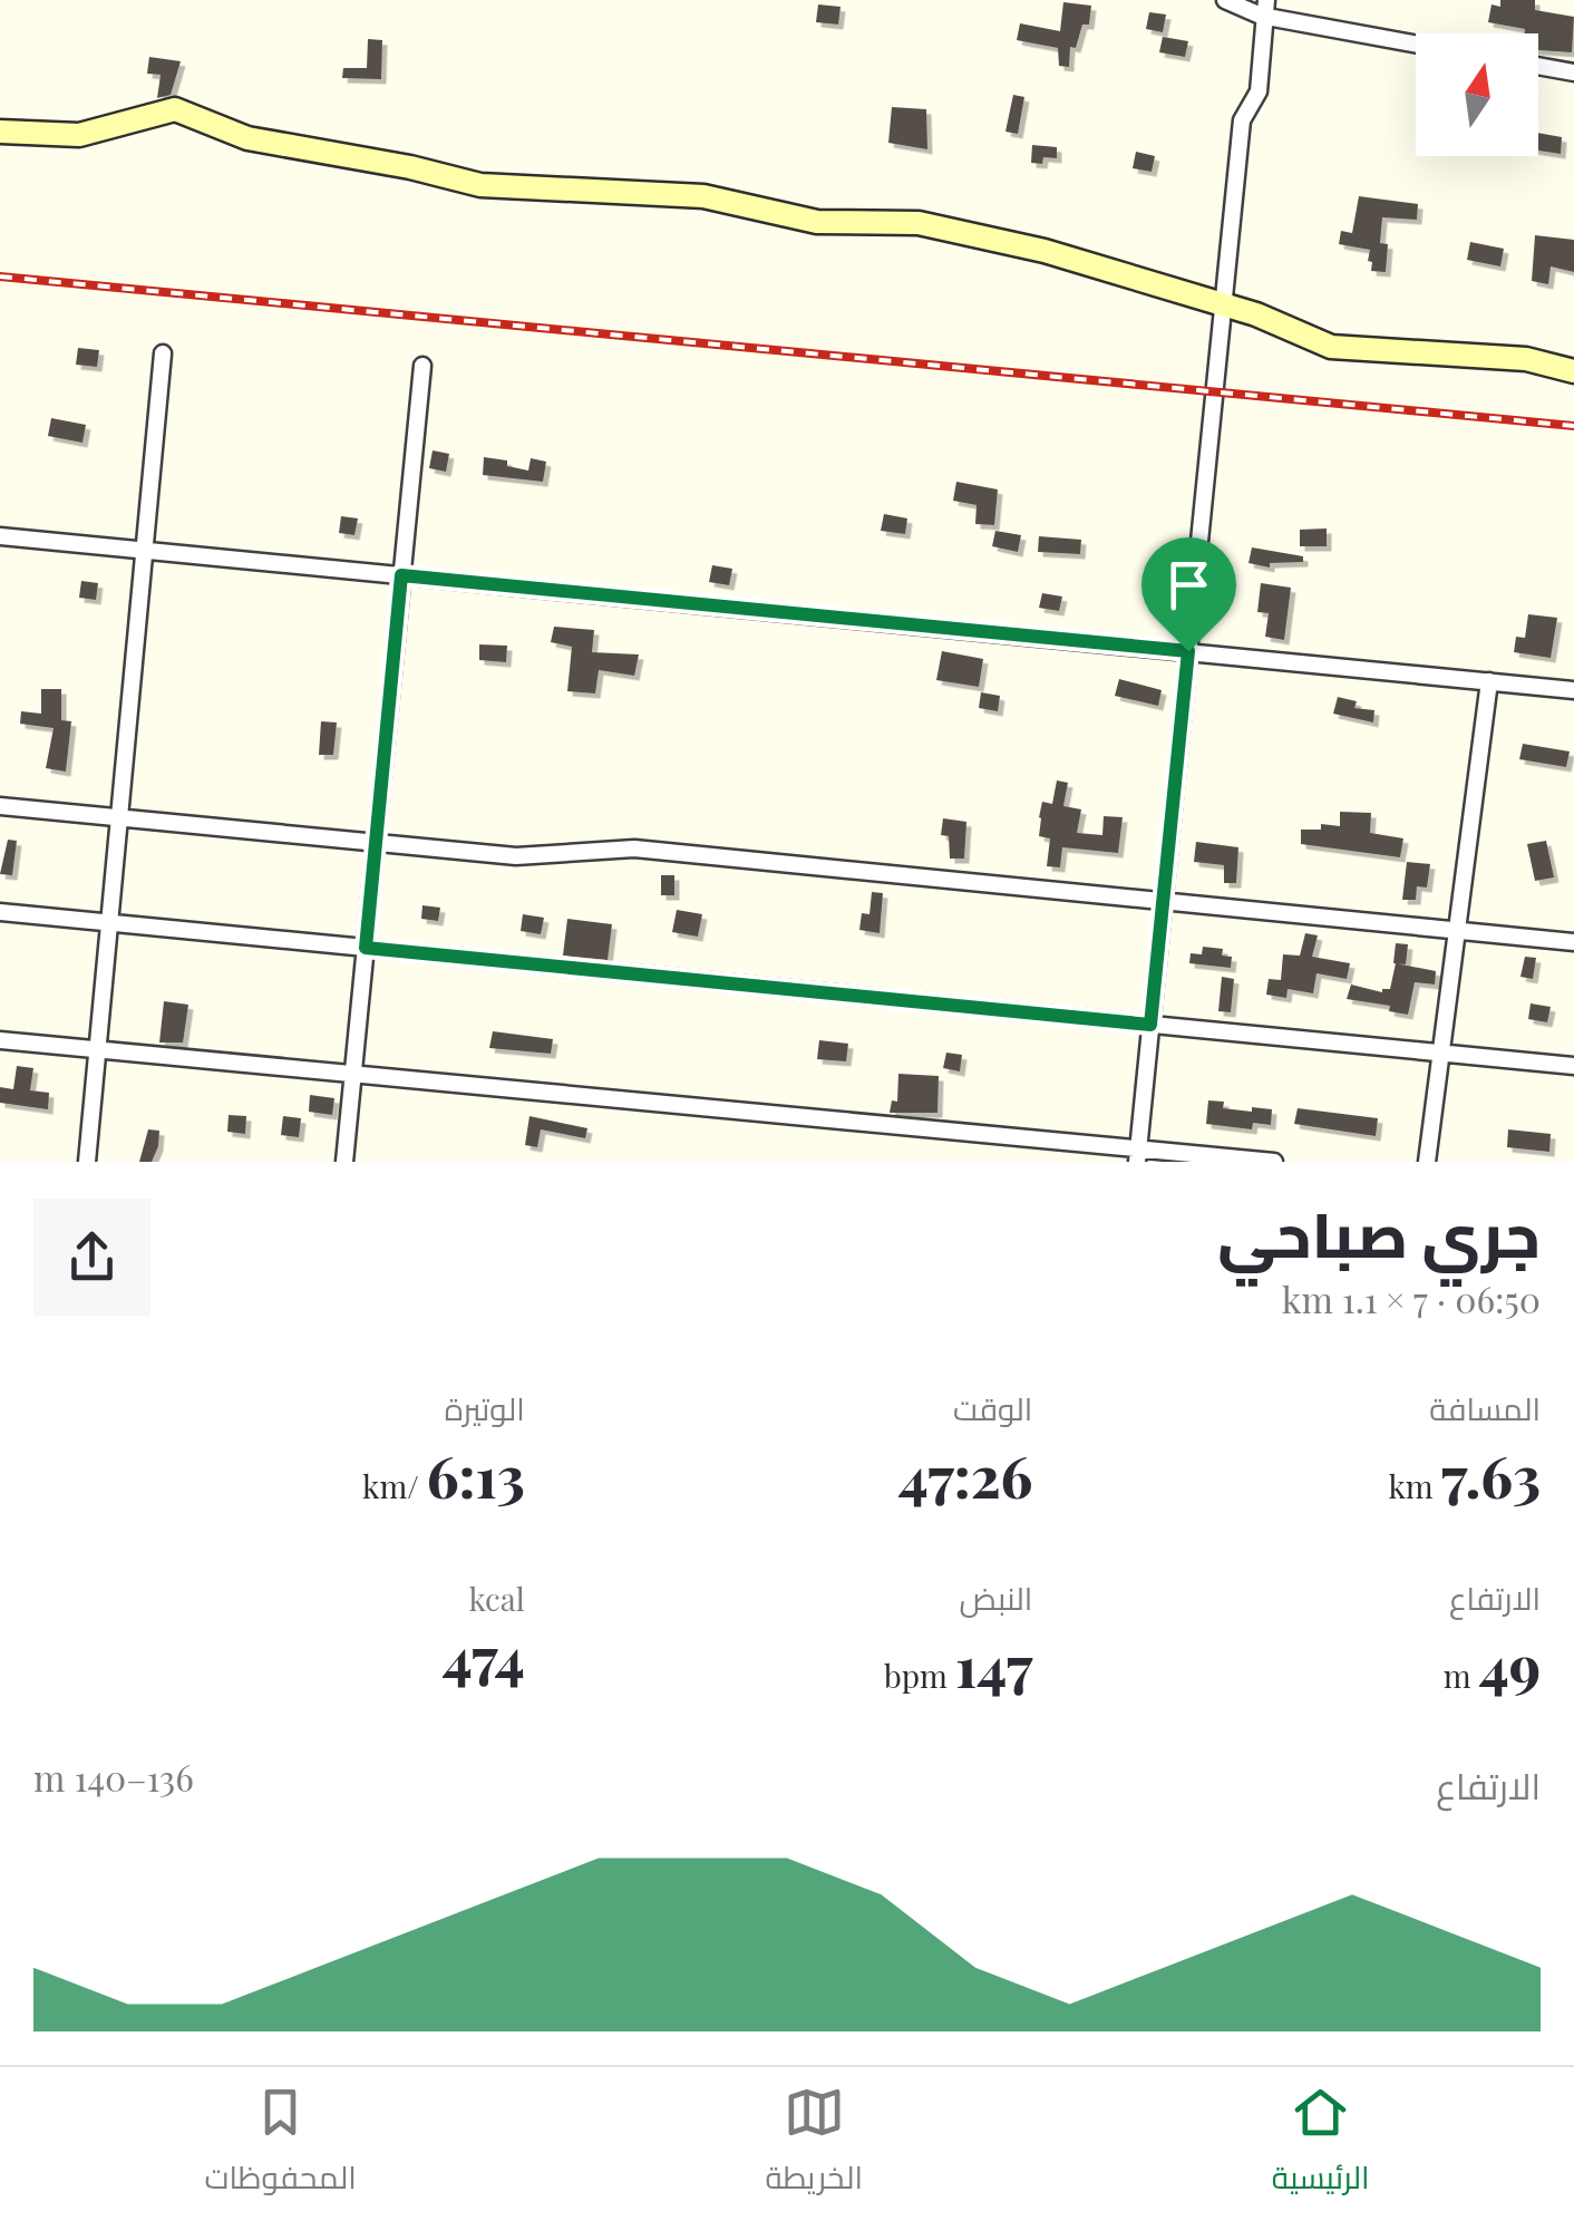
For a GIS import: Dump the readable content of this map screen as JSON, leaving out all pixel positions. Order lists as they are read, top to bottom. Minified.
{"north":"top","page":{"heading":["جري صباحي","06:50 · 7 × 1.1 km"],"stats":[["المسافة","7.63 km"],["الوقت","47:26"],["الوتيرة","6:13 /km"],["الارتفاع","49 m"],["النبض","147 bpm"],["kcal","474"]],"chart":["الارتفاع","136–140 m"],"tabs":["الرئيسية","الخريطة","المحفوظات"]}}
